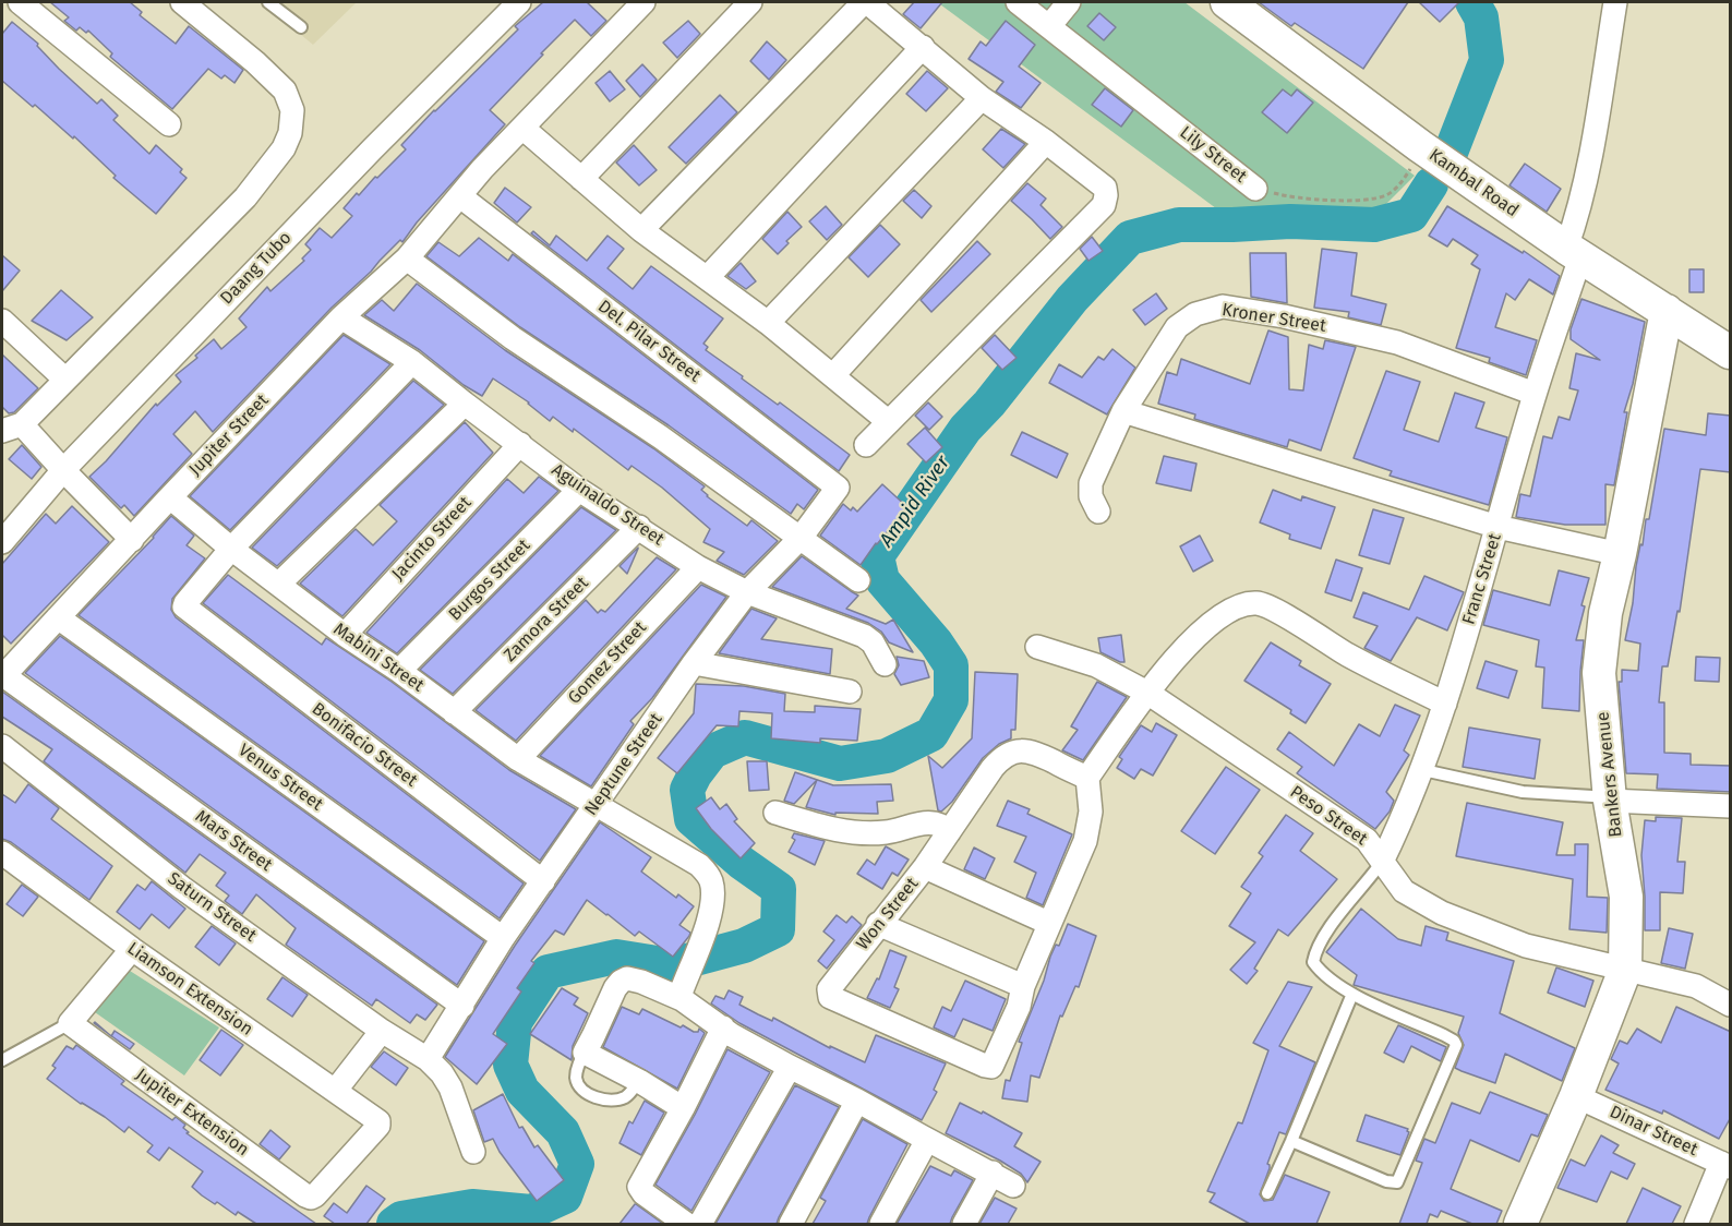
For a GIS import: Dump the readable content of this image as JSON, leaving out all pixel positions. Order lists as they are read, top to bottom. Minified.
{"streets":{"street":["Lily Street","Kambal Road","Daang Tubo","Kroner Street","Del. Pilar Street","Jupiter Street","Aguinaldo Street","Jacinto Street","Franc Street","Burgos Street","Zamora Street","Mabini Street","Gomez Street","Bonifacio Street","Neptune Street","Bankers Avenue","Venus Street","Peso Street","Mars Street","Saturn Street","Won Street","Liamson Extension","Jupiter Extension","Dinar Street"]},"crossings":[["Lily Street","Kambal Road"],["Kambal Road","Franc Street"],["Kambal Road","Bankers Avenue"],["Kroner Street","Franc Street"],["Del. Pilar Street","Jupiter Street"],["Del. Pilar Street","Neptune Street"],["Jupiter Street","Aguinaldo Street"],["Jupiter Street","Mabini Street"],["Jupiter Street","Venus Street"],["Jupiter Street","Mars Street"],["Aguinaldo Street","Jacinto Street"],["Aguinaldo Street","Burgos Street"],["Aguinaldo Street","Zamora Street"],["Aguinaldo Street","Gomez Street"],["Aguinaldo Street","Neptune Street"],["Jacinto Street","Mabini Street"],["Franc Street","Peso Street"],["Burgos Street","Mabini Street"],["Zamora Street","Mabini Street"],["Mabini Street","Gomez Street"],["Mabini Street","Bonifacio Street"],["Mabini Street","Neptune Street"],["Bonifacio Street","Neptune Street"],["Neptune Street","Venus Street"],["Neptune Street","Mars Street"],["Neptune Street","Saturn Street"],["Bankers Avenue","Peso Street"],["Bankers Avenue","Dinar Street"],["Liamson Extension","Jupiter Extension"]],"water":["Ampid River"]}
